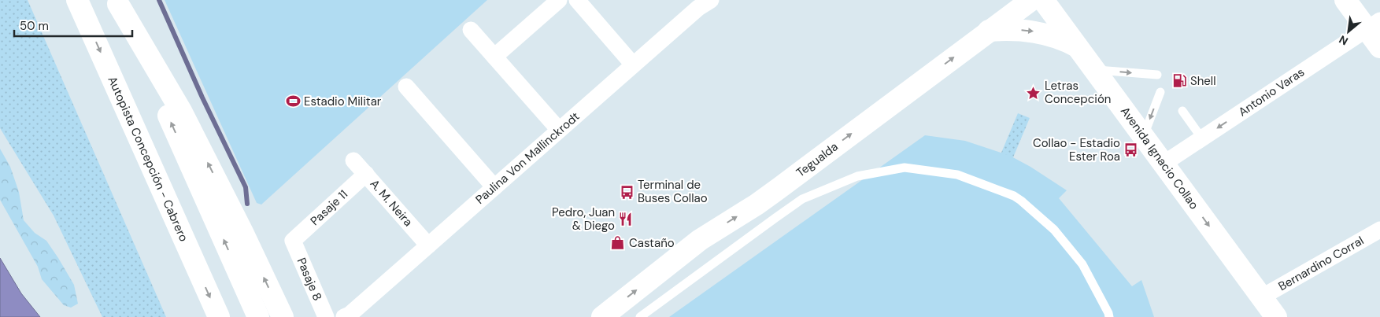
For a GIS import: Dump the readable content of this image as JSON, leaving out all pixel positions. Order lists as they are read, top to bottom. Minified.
{"streets":{"main road":["Avenida Ignacio Collao","Autopista Concepción - Cabrero","Tegualda"],"street":["Antonio Varas","Paulina Von Mallinckrodt","A. M. Neira","Pasaje 11","Bernardino Corral","Pasaje 8"]},"crossings":[["Antonio Varas","Avenida Ignacio Collao"],["Paulina Von Mallinckrodt","A. M. Neira"],["Avenida Ignacio Collao","Bernardino Corral"],["A. M. Neira","Pasaje 11"],["Pasaje 11","Pasaje 8"]],"one_way":["Antonio Varas","Avenida Ignacio Collao","Tegualda"],"places":{"fuel station":["Shell"],"place":["Letras Concepción"],"sports":["Estadio Militar"],"bus stop":["Collao - Estadio Ester Roa","Terminal de Buses Collao"],"restaurant":["Pedro, Juan & Diego"],"shop":["Castaño"]},"scale_bar":"50 m","north":"bottom left"}
